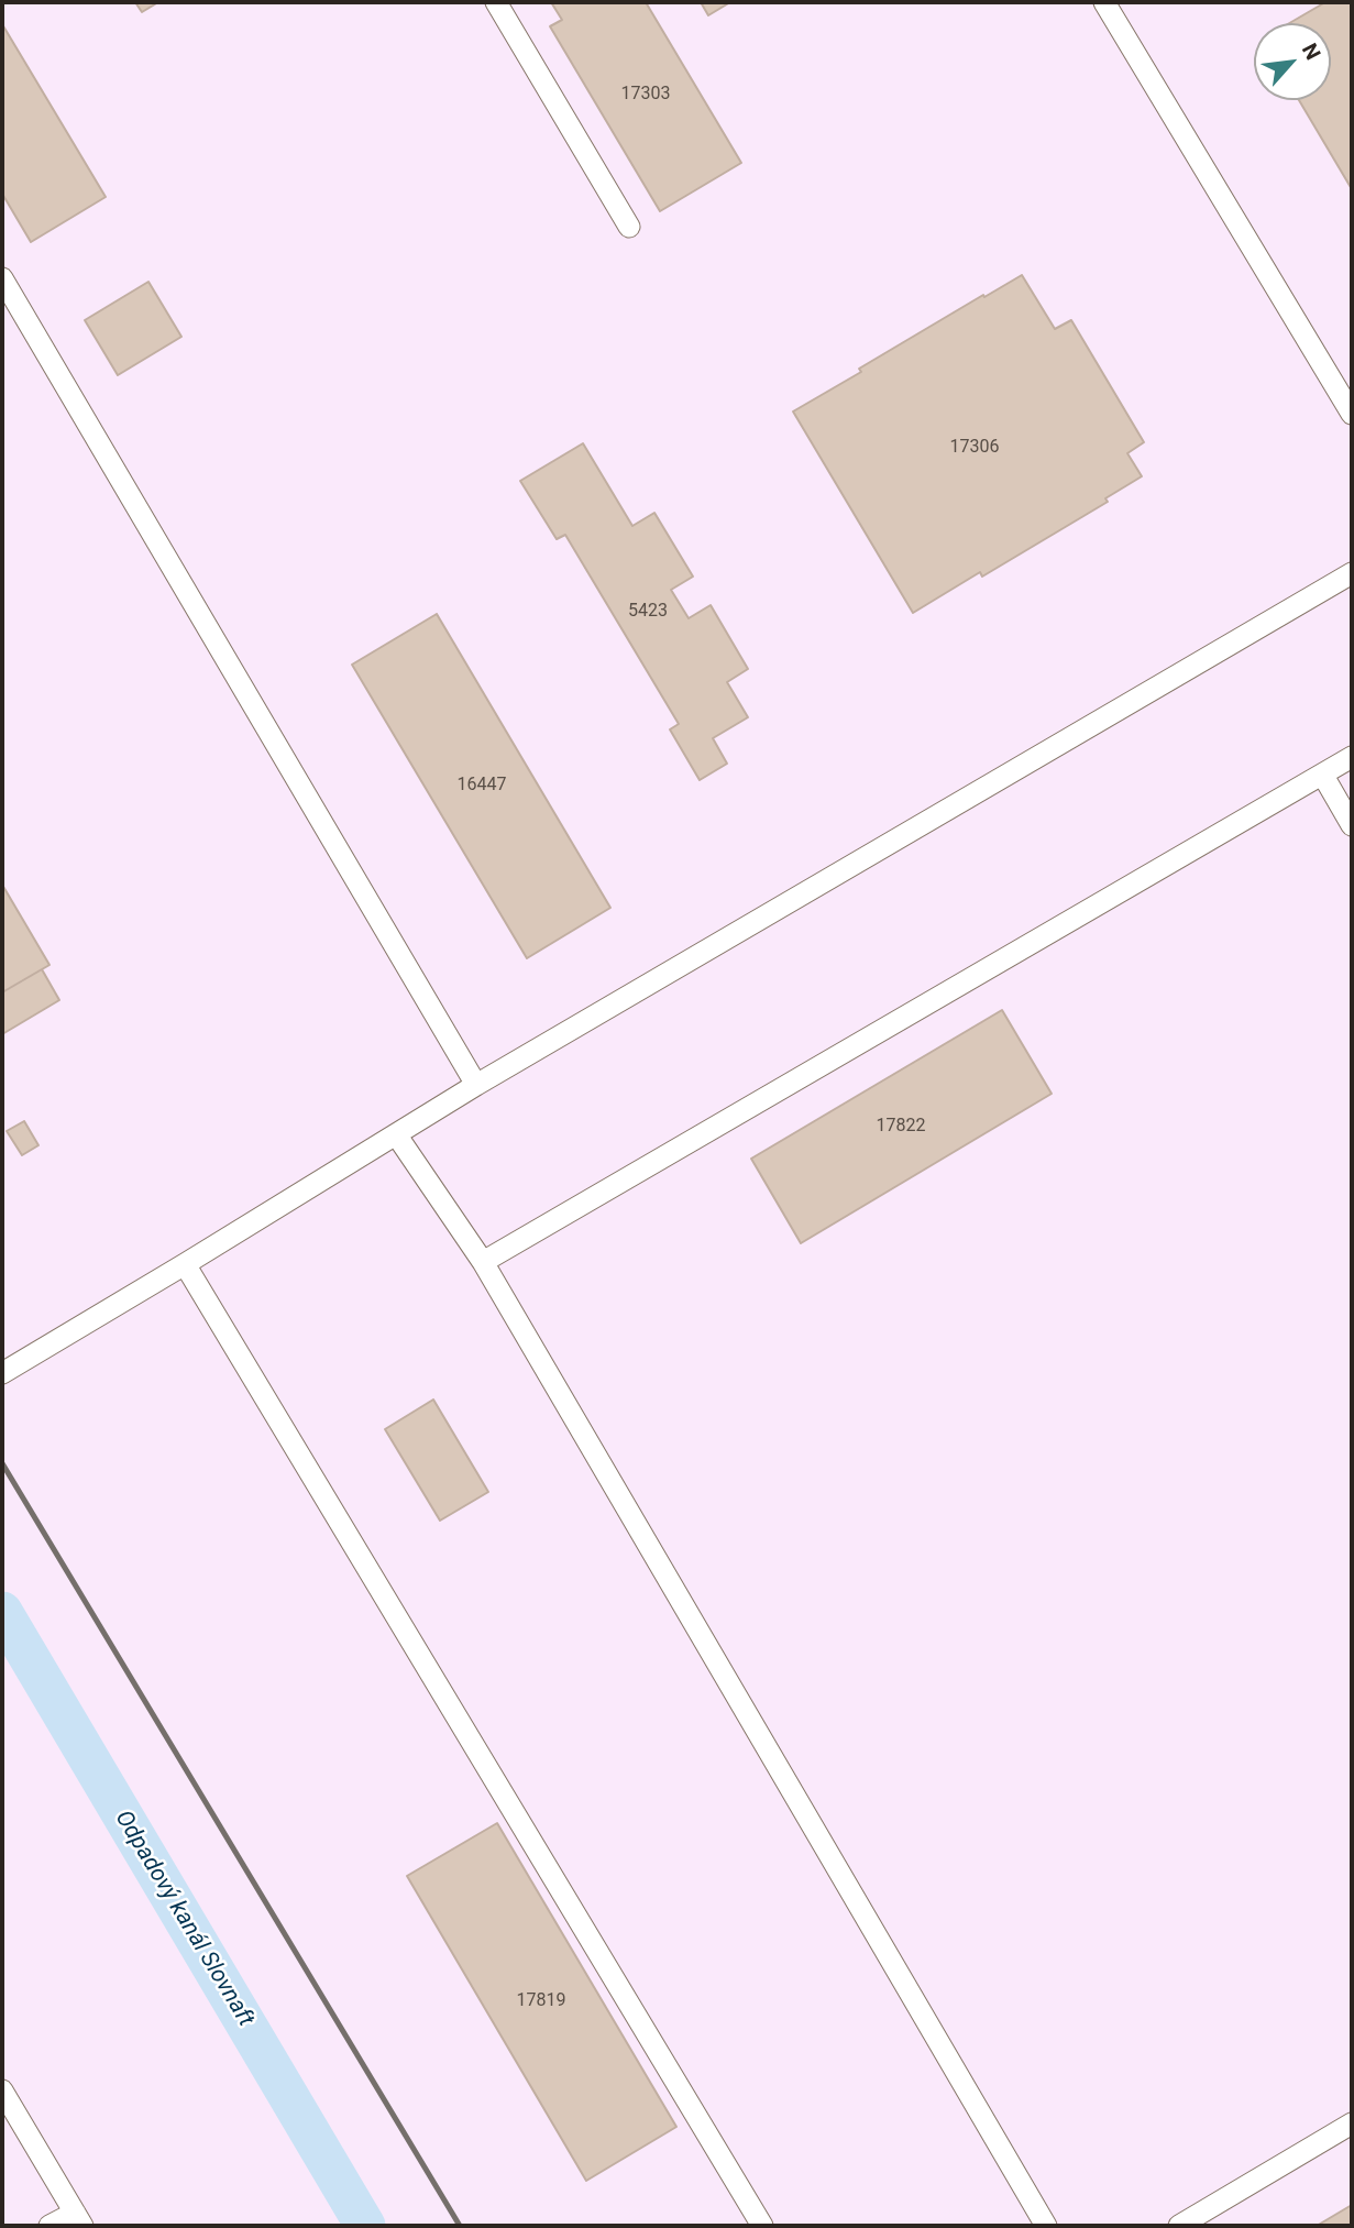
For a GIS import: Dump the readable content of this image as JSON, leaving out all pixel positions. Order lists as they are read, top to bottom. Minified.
{"water":["Odpadový kanál Slovnaft"],"house_numbers":["17303","17306","5423","16447","17822","17819"],"north":"top right"}
